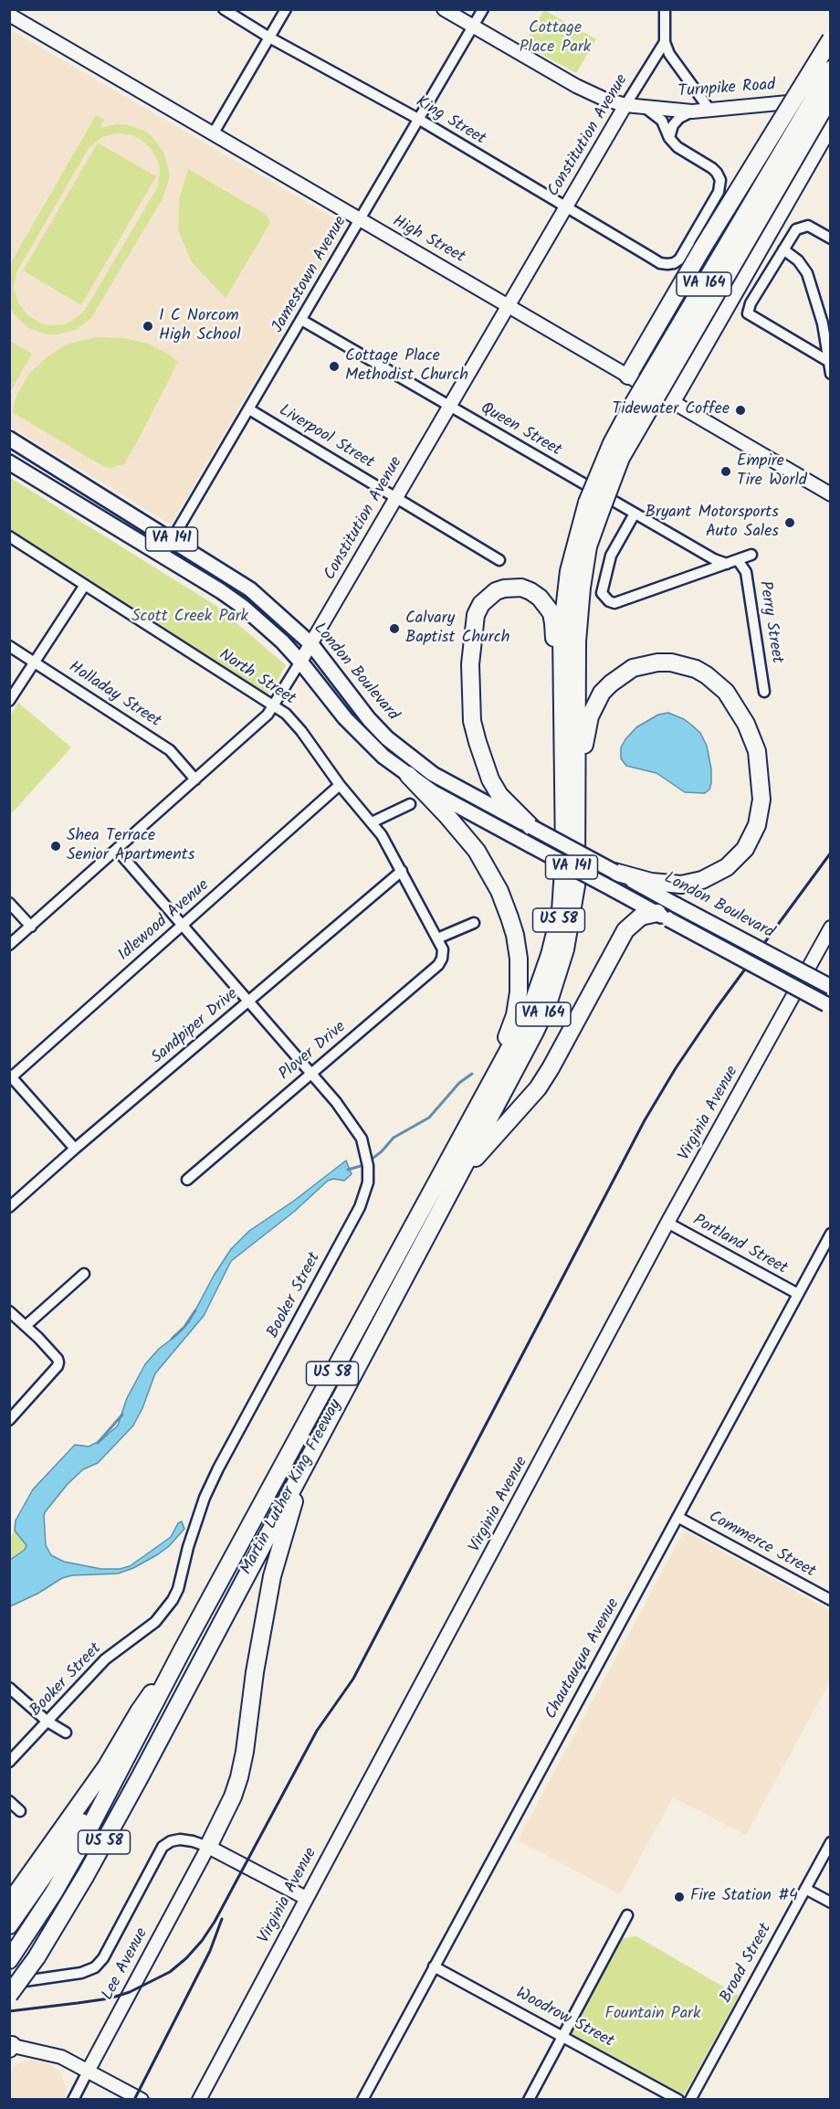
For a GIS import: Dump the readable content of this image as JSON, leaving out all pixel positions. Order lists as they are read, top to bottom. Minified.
{"streets":{"highway":["VA 164","US 58","Martin Luther King Freeway"],"main road":["VA 141","London Boulevard"],"street":["Turnpike Road","King Street","Constitution Avenue","High Street","Jamestown Avenue","Queen Street","Liverpool Street","Perry Street","North Street","Holladay Street","Idlewood Avenue","Sandpiper Drive","Plover Drive","Virginia Avenue","Portland Street","Booker Street","Commerce Street","Chautauqua Avenue","Broad Street","Lee Avenue","Woodrow Street"]},"crossings":[["Turnpike Road","Constitution Avenue"],["Turnpike Road","Jamestown Avenue"],["Turnpike Road","VA 164"],["King Street","Constitution Avenue"],["King Street","Jamestown Avenue"],["Constitution Avenue","High Street"],["Constitution Avenue","Queen Street"],["Constitution Avenue","Liverpool Street"],["Constitution Avenue","London Boulevard"],["Constitution Avenue","North Street"],["Constitution Avenue","Holladay Street"],["Constitution Avenue","Booker Street"],["High Street","Jamestown Avenue"],["Jamestown Avenue","Queen Street"],["Jamestown Avenue","Liverpool Street"],["Jamestown Avenue","London Boulevard"],["VA 164","US 58"],["VA 164","Martin Luther King Freeway"],["London Boulevard","US 58"],["North Street","Idlewood Avenue"],["North Street","Sandpiper Drive"],["North Street","Plover Drive"],["US 58","Martin Luther King Freeway"],["Idlewood Avenue","Booker Street"],["Sandpiper Drive","Booker Street"],["Plover Drive","Booker Street"],["Virginia Avenue","Portland Street"],["Portland Street","Chautauqua Avenue"],["Commerce Street","Chautauqua Avenue"],["Chautauqua Avenue","Woodrow Street"]],"parks":["Cottage Place Park","Scott Creek Park","Fountain Park"],"places":["I C Norcom High School","Cottage Place Methodist Church","Tidewater Coffee","Empire Tire World","Bryant Motorsports Auto Sales","Calvary Baptist Church","Shea Terrace Senior Apartments","Fire Station #4"]}
